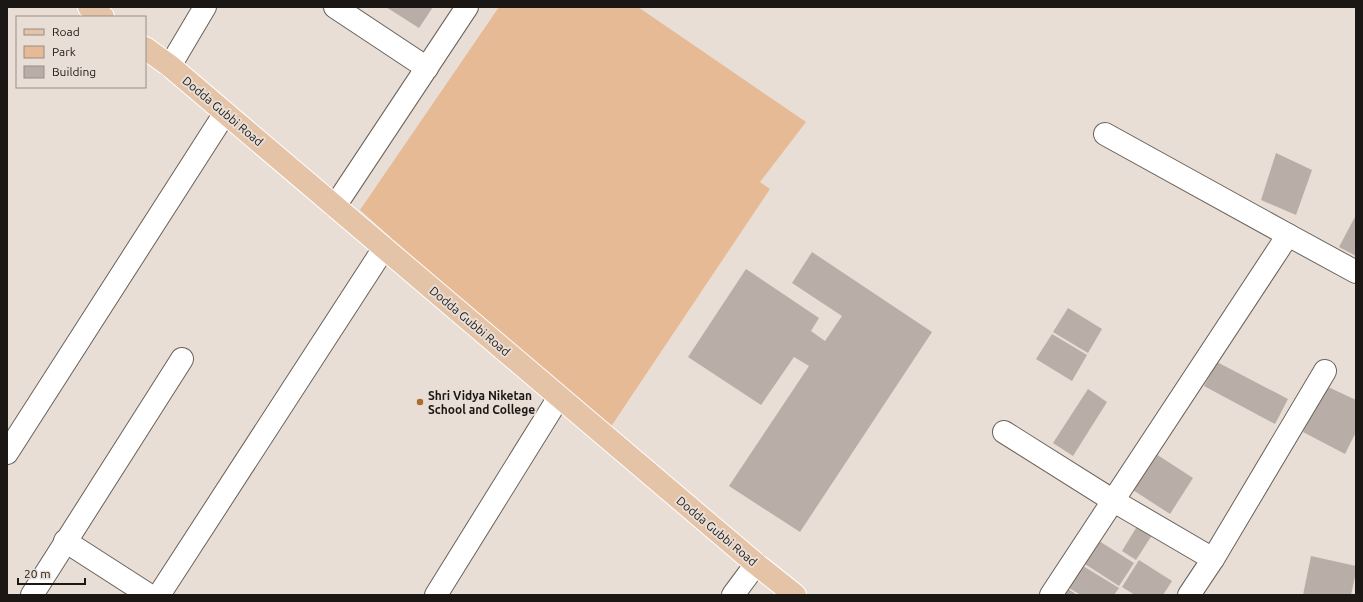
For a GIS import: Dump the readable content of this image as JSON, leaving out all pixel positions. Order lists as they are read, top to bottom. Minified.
{"streets":{"main road":["Dodda Gubbi Road"]},"places":["Shri Vidya Niketan School and College"],"legend":["Road","Park","Building"],"scale_bar":"20 m"}
